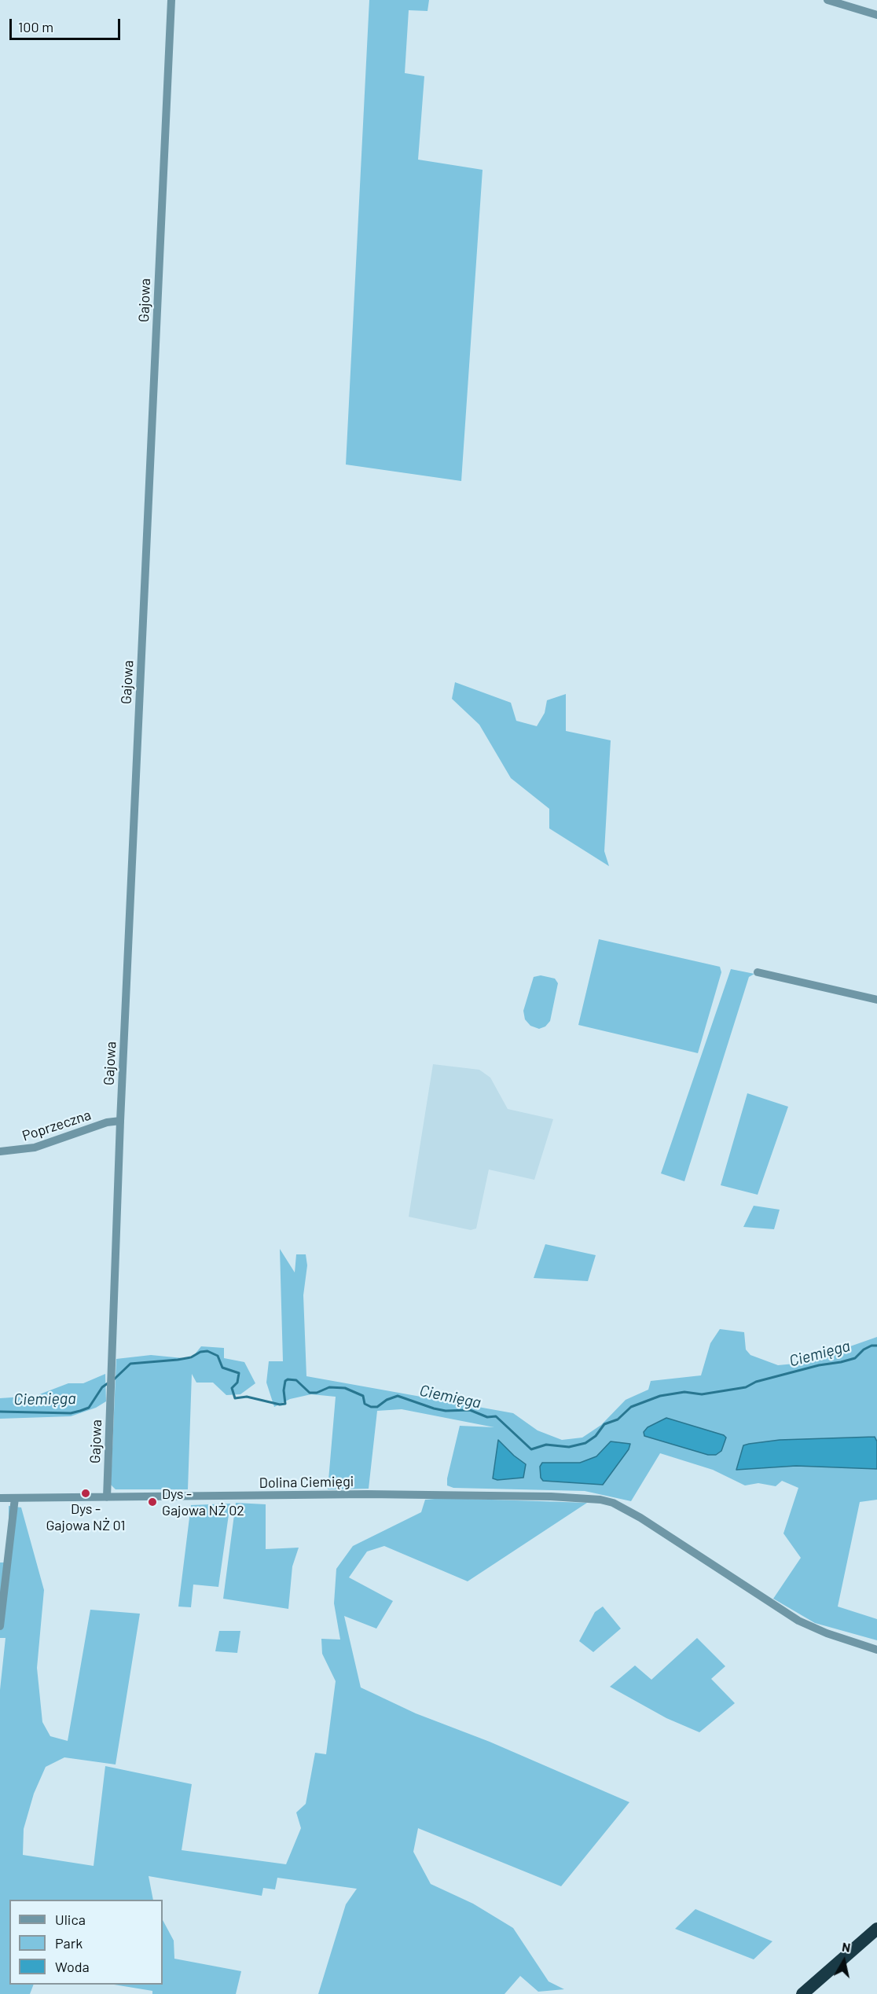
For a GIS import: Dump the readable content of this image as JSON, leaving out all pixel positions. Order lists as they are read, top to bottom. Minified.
{"streets":{"street":["Gajowa","Poprzeczna","Dolina Ciemięgi"]},"crossings":[["Gajowa","Poprzeczna"],["Gajowa","Dolina Ciemięgi"]],"water":["Ciemięga"],"places":["Dys - Gajowa NŻ 01","Dys - Gajowa NŻ 02"],"legend":["Ulica","Park","Woda"],"scale_bar":"100 m","north":"top"}
